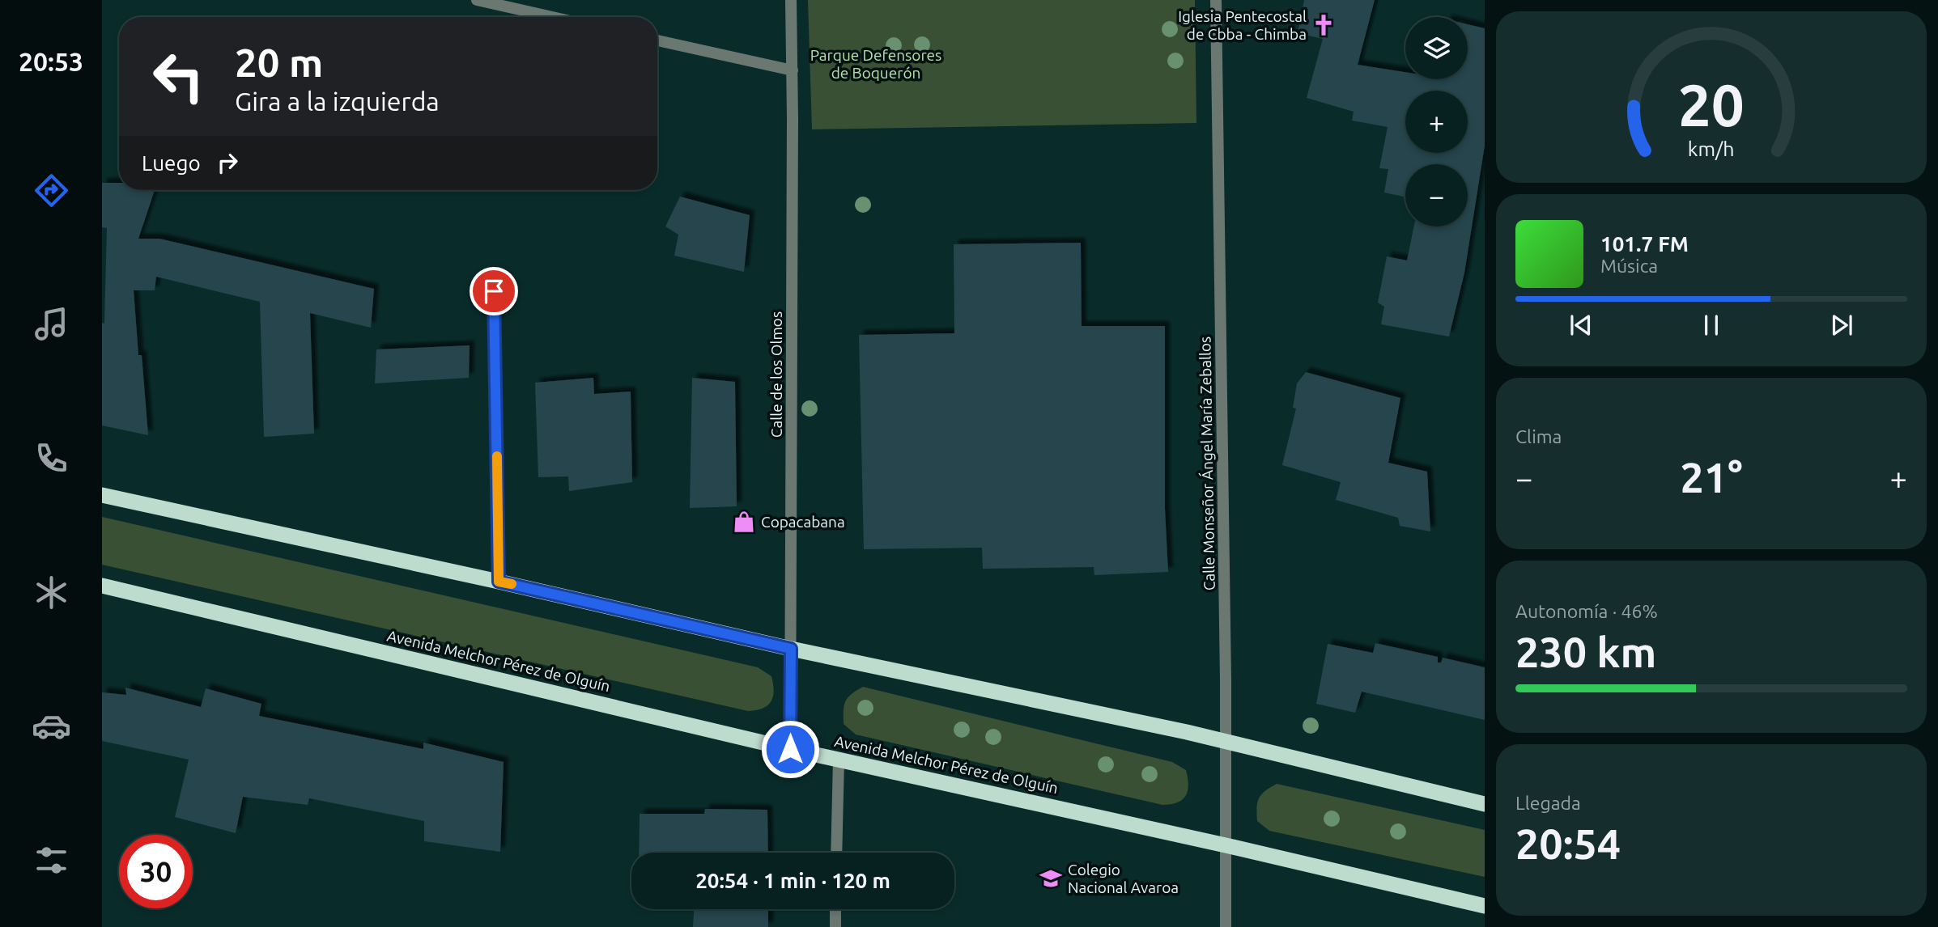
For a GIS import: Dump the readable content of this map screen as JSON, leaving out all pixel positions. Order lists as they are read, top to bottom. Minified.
{"streets":{"highway":["Avenida Melchor Pérez de Olguín"],"street":["Calle de los Olmos","Calle Monseñor Ángel María Zeballos"]},"crossings":[["Calle de los Olmos","Avenida Melchor Pérez de Olguín"],["Calle Monseñor Ángel María Zeballos","Avenida Melchor Pérez de Olguín"]],"parks":["Parque Defensores de Boquerón"],"places":{"church":["Iglesia Pentecostal de Cbba - Chimba"],"shop":["Copacabana"],"school or university":["Colegio Nacional Avaroa"]},"page":{"tabs":"20:53","map_buttons":["+","−"],"turn":["20 m","Gira a la izquierda"],"then":"Luego","song":["101.7 FM","Música"],"tile":["Clima",["Autonomía · 46%","230 km"],["Llegada","20:54"]],"heat":["−","21°","+"],"limit":"30","trip":"20:54 · 1 min · 120 m","gauge":["20","km/h"]}}
